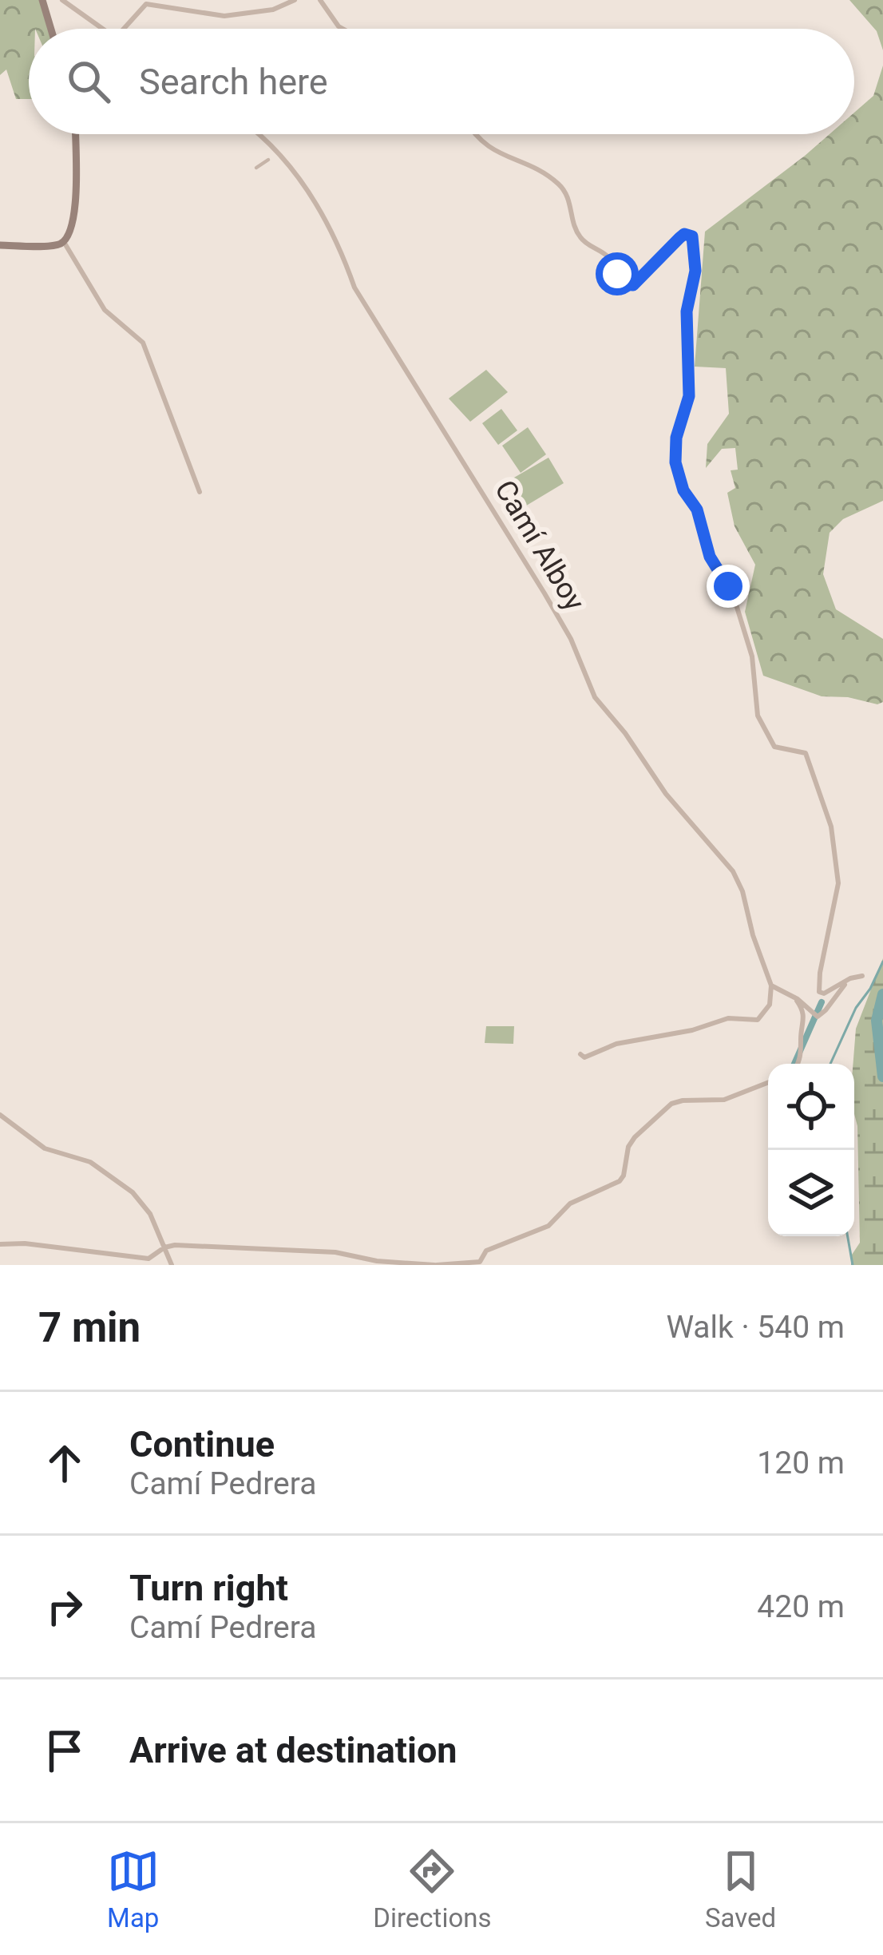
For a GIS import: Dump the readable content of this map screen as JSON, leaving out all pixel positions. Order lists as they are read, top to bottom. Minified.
{"streets":{"street":["Camí Alboy"]},"page":{"search":"Search here","heading":["7 min","Walk · 540 m"],"list":[["Continue","Camí Pedrera","120 m"],["Turn right","Camí Pedrera","420 m"],"Arrive at destination"],"nav":["Map","Directions","Saved"]}}
